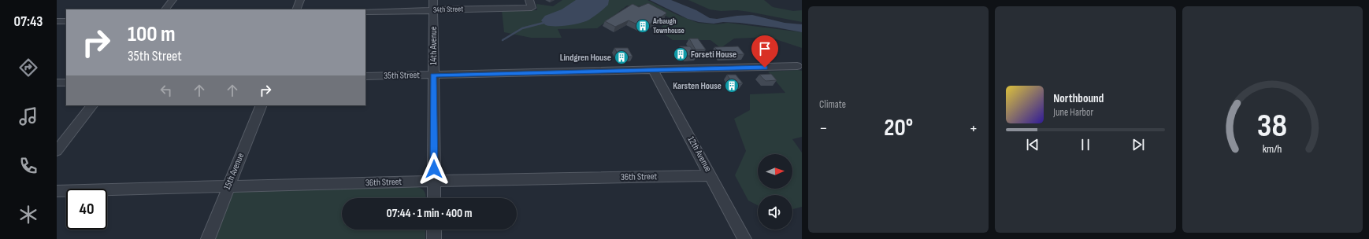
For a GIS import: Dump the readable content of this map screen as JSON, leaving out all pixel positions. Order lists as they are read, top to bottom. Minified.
{"streets":{"street":["34th Street","14th Avenue","35th Street","12th Avenue","15th Avenue","36th Street"]},"crossings":[["34th Street","14th Avenue"],["14th Avenue","35th Street"],["14th Avenue","36th Street"],["35th Street","12th Avenue"],["12th Avenue","36th Street"],["15th Avenue","36th Street"]],"places":{"building":["Arbaugh Townhouse","Forseti House","Lindgren House","Karsten House"]},"north":"right","page":{"tabs":"07:43","tile":"Climate","turn":["100 m","35th Street"],"song":["Northbound","June Harbor"],"heat":["−","20°","+"],"limit":"40","trip":"07:44 · 1 min · 400 m","gauge":["38","km/h"]}}
